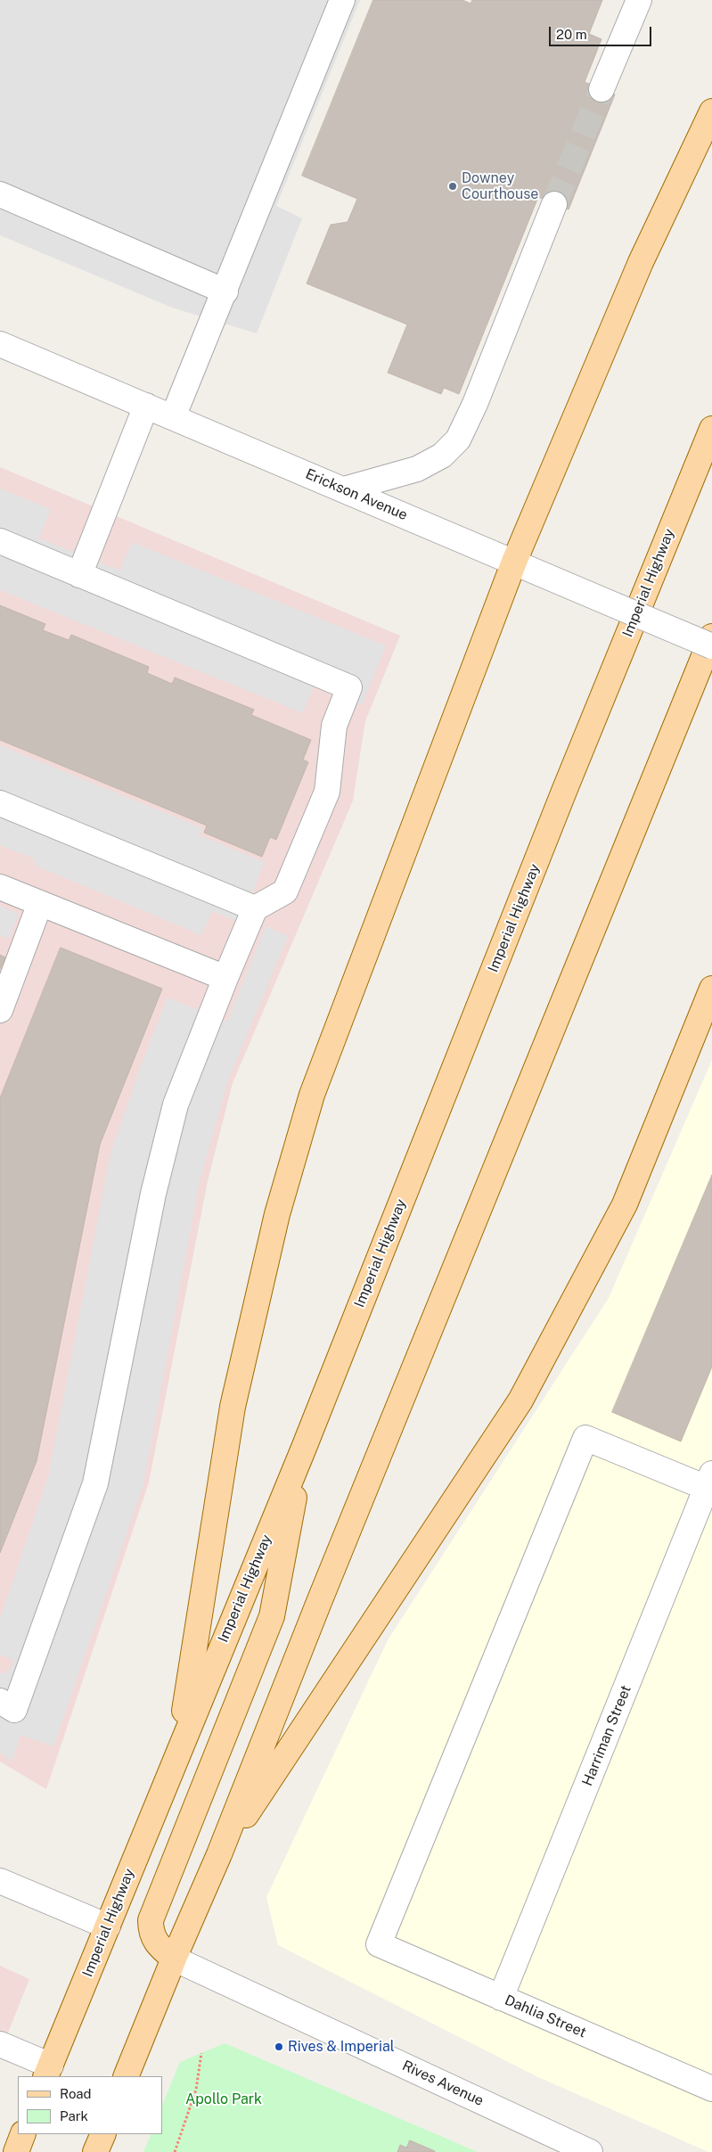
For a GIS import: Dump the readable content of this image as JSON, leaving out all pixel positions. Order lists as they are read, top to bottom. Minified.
{"streets":{"main road":["Imperial Highway"],"street":["Erickson Avenue","Harriman Street","Dahlia Street","Rives Avenue"]},"crossings":[["Harriman Street","Dahlia Street"]],"parks":["Apollo Park"],"places":["Downey Courthouse","Rives & Imperial"],"legend":["Road","Park"],"scale_bar":"20 m"}
